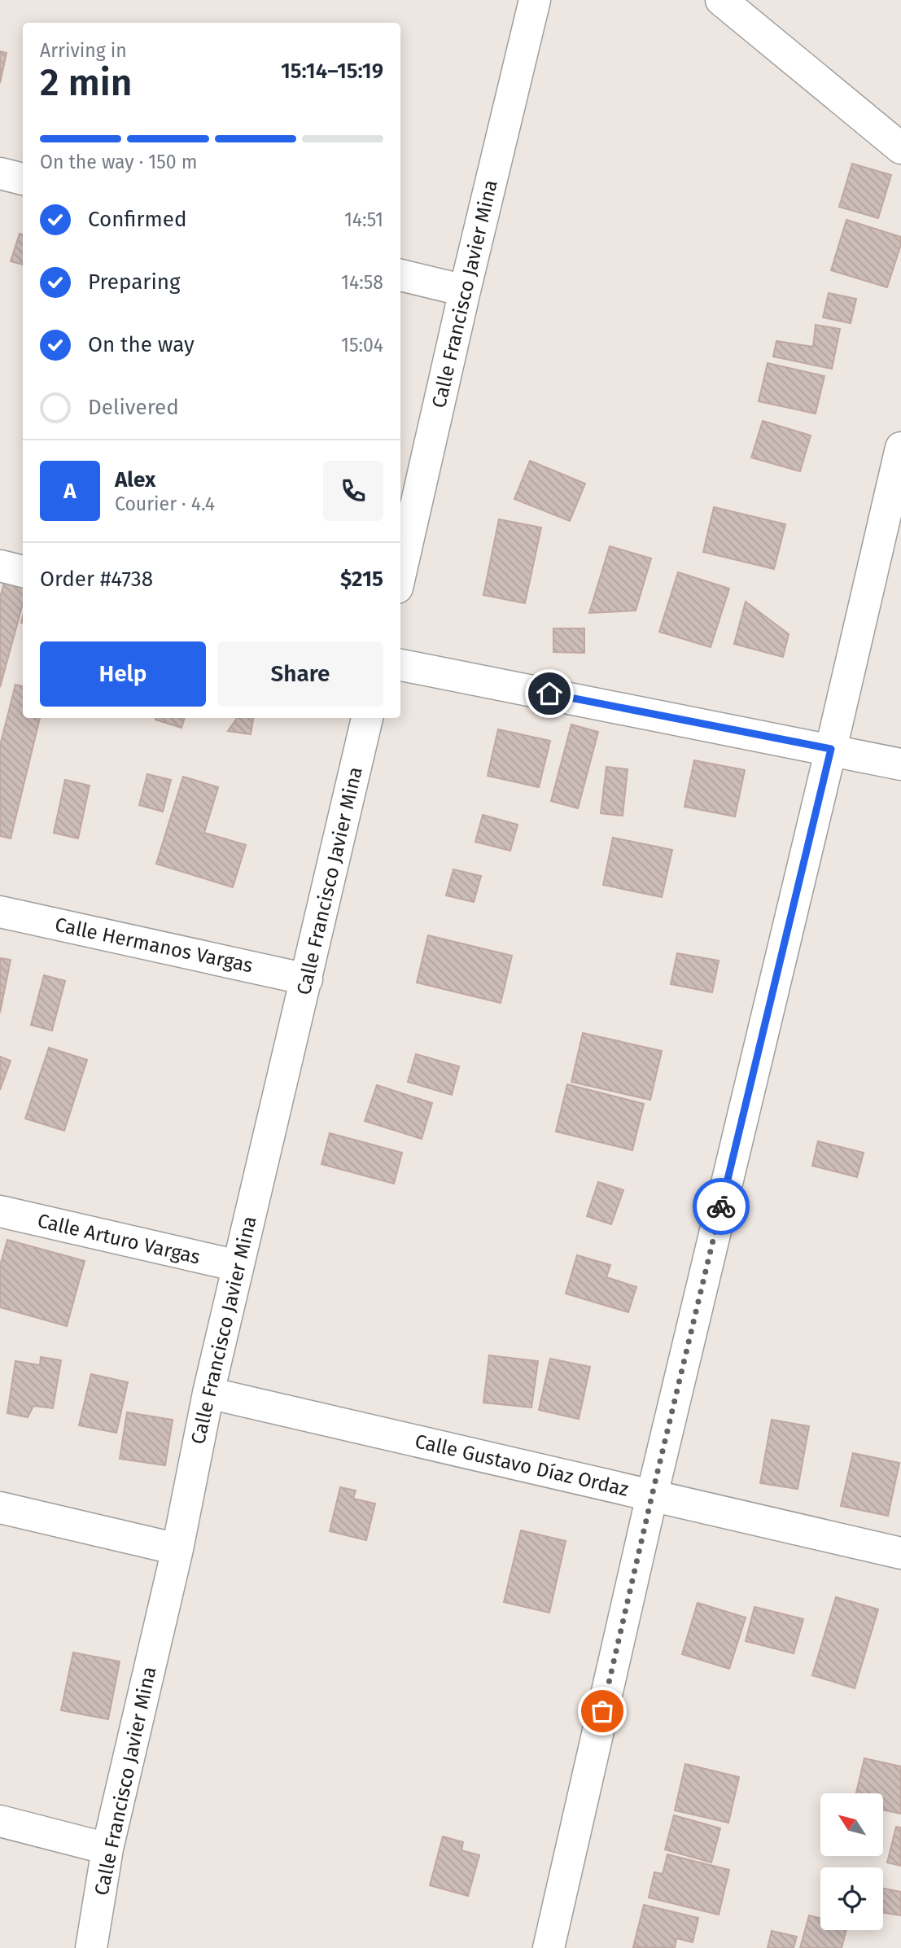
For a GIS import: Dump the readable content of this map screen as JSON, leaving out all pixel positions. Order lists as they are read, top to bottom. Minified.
{"streets":{"street":["Calle Francisco Javier Mina","Calle Hermanos Vargas","Calle Arturo Vargas","Calle Gustavo Díaz Ordaz"]},"crossings":[["Calle Francisco Javier Mina","Calle Hermanos Vargas"],["Calle Francisco Javier Mina","Calle Arturo Vargas"],["Calle Francisco Javier Mina","Calle Gustavo Díaz Ordaz"]],"north":"top left","page":{"heading":["2 min","Arriving in","15:14–15:19"],"panel":["Alex","Courier · 4.4","Order #4738","$215"],"bar":"On the way · 150 m","list":[["Confirmed","14:51"],["Preparing","14:58"],["On the way","15:04"],"Delivered"],"round":"A","buttons":["Help","Share"]}}
